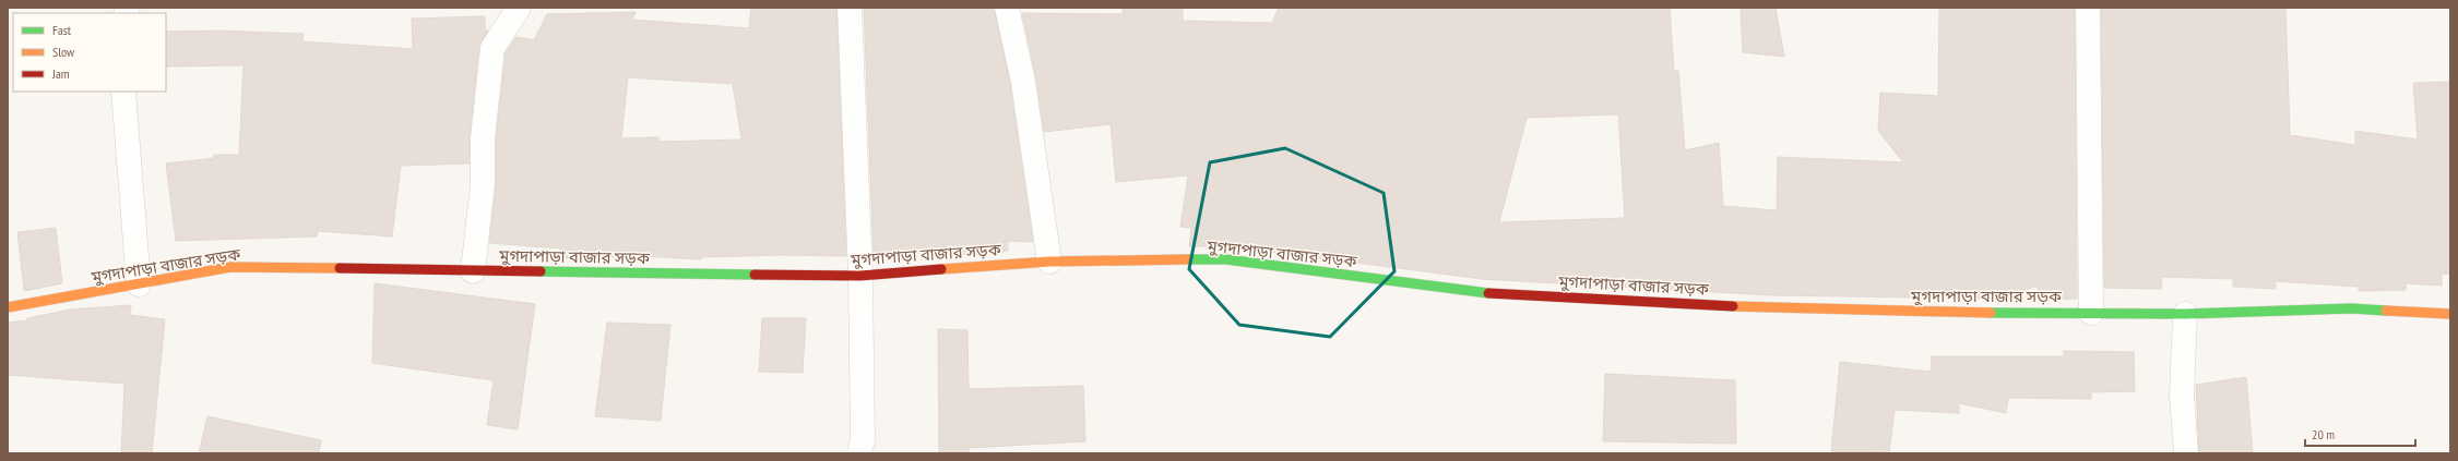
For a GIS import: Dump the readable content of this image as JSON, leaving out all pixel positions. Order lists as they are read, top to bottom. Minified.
{"streets":{"street":["মুগদাপাড়া বাজার সড়ক"]},"legend":["Fast","Slow","Jam"],"scale_bar":"20 m"}
